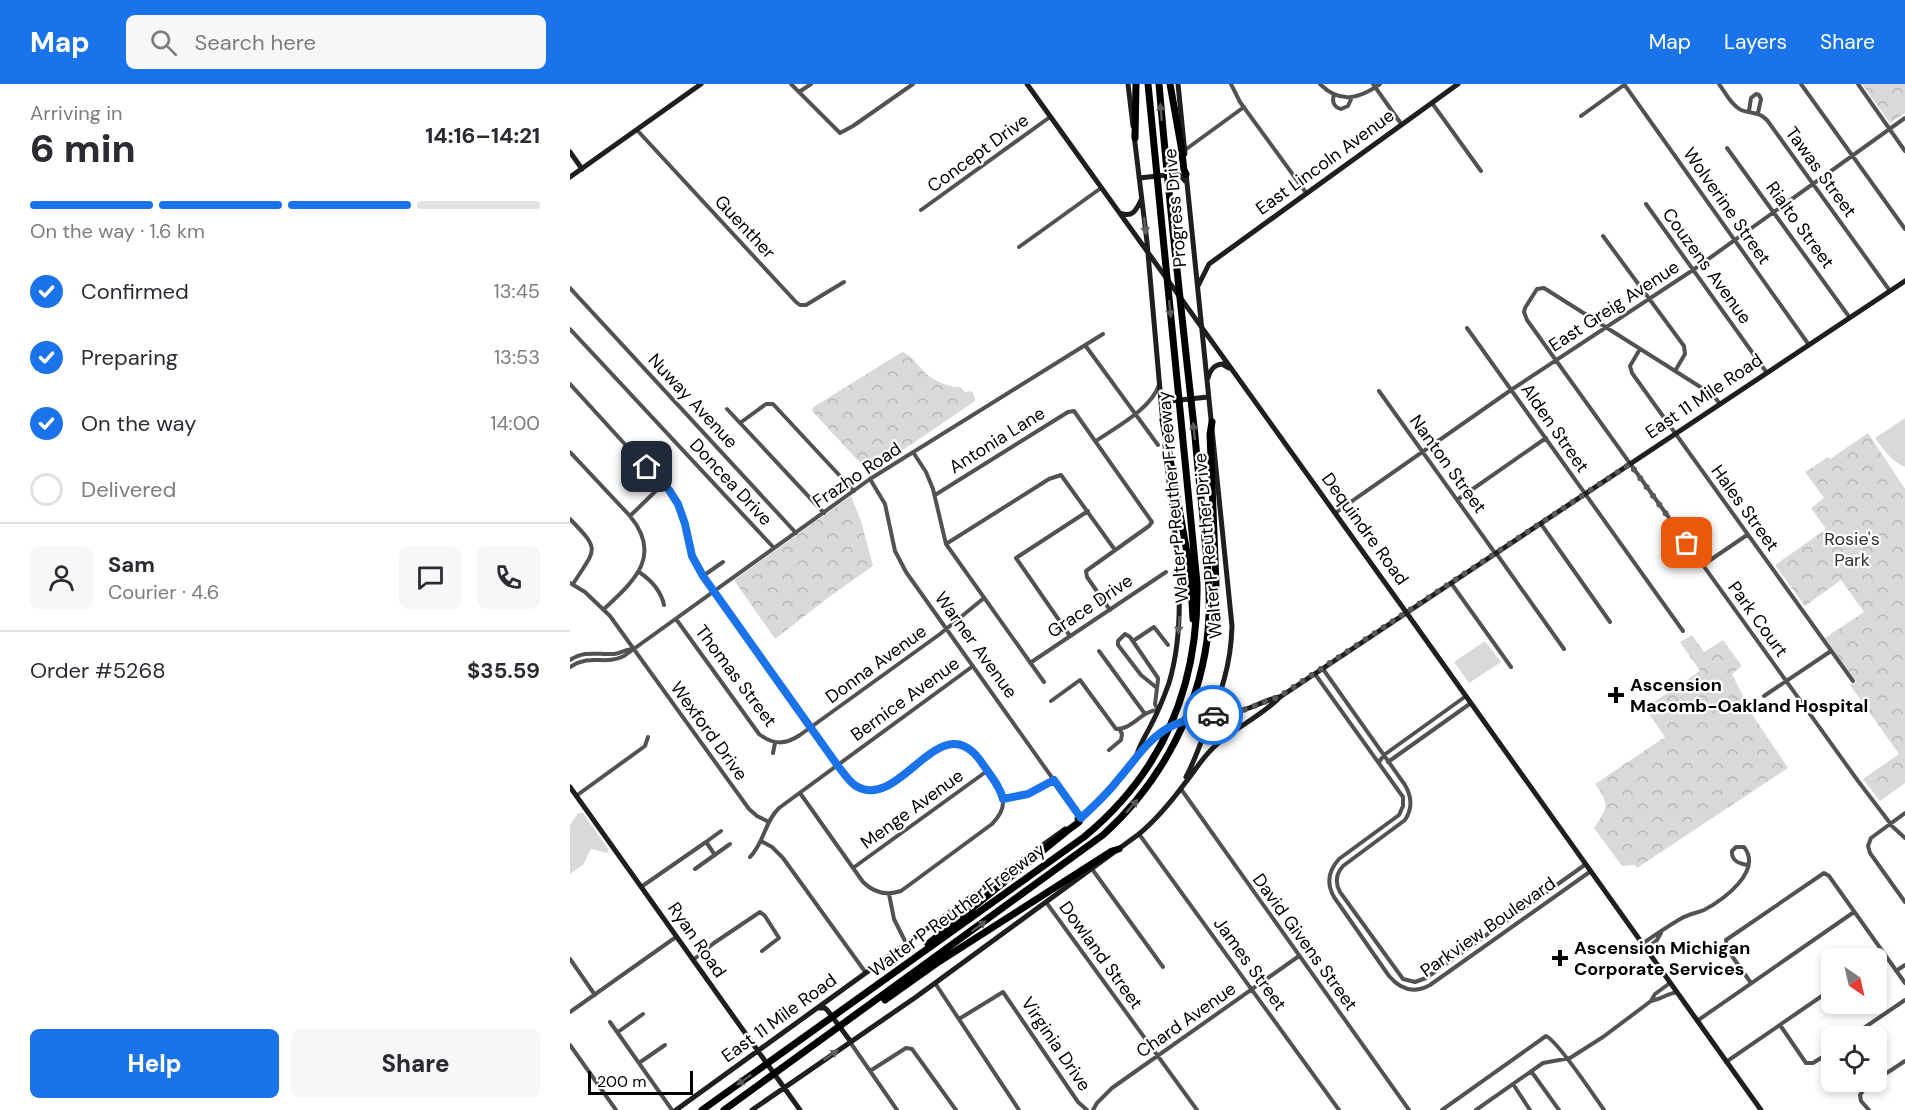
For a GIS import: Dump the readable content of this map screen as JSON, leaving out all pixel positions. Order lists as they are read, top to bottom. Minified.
{"streets":{"highway":["Walter P Reuther Freeway"],"main road":["East Lincoln Avenue","Progress Drive","East 11 Mile Road","Dequindre Road","Walter P Reuther Drive","Ryan Road"],"street":["Concept Drive","Tawas Street","Wolverine Street","Rialto Street","Guenther","Couzens Avenue","East Greig Avenue","Nuway Avenue","Alden Street","Antonia Lane","Nanton Street","Frazho Road","Doncea Drive","Hales Street","Grace Drive","Park Court","Warner Avenue","Donna Avenue","Thomas Street","Bernice Avenue","Wexford Drive","Menge Avenue","Parkview Boulevard","David Givens Street","Dowland Street","James Street","Chard Avenue","Virginia Drive"]},"crossings":[["Concept Drive","Dequindre Road"],["East Lincoln Avenue","Progress Drive"],["Tawas Street","East Greig Avenue"],["Tawas Street","East 11 Mile Road"],["Wolverine Street","East Greig Avenue"],["Wolverine Street","East 11 Mile Road"],["Progress Drive","Dequindre Road"],["Progress Drive","Walter P Reuther Drive"],["Rialto Street","East Greig Avenue"],["Rialto Street","East 11 Mile Road"],["Couzens Avenue","East Greig Avenue"],["Couzens Avenue","East 11 Mile Road"],["East Greig Avenue","Alden Street"],["East Greig Avenue","Nanton Street"],["East Greig Avenue","Dequindre Road"],["East Greig Avenue","Park Court"],["East 11 Mile Road","Alden Street"],["East 11 Mile Road","Nanton Street"],["East 11 Mile Road","Hales Street"],["East 11 Mile Road","Dequindre Road"],["East 11 Mile Road","Walter P Reuther Drive"],["East 11 Mile Road","Park Court"],["East 11 Mile Road","Warner Avenue"],["East 11 Mile Road","Parkview Boulevard"],["East 11 Mile Road","Ryan Road"],["East 11 Mile Road","David Givens Street"],["East 11 Mile Road","Dowland Street"],["East 11 Mile Road","James Street"],["Nuway Avenue","Frazho Road"],["Frazho Road","Doncea Drive"],["Frazho Road","Warner Avenue"],["Frazho Road","Thomas Street"],["Frazho Road","Wexford Drive"],["Dequindre Road","Walter P Reuther Drive"],["Dequindre Road","Parkview Boulevard"],["Walter P Reuther Drive","David Givens Street"],["Warner Avenue","Donna Avenue"],["Warner Avenue","Bernice Avenue"],["Donna Avenue","Thomas Street"],["Bernice Avenue","Wexford Drive"],["David Givens Street","Chard Avenue"],["Dowland Street","Chard Avenue"],["James Street","Chard Avenue"]],"parks":["Rosie's Park"],"places":{"health":["Ascension Macomb-Oakland Hospital","Ascension Michigan Corporate Services"]},"scale_bar":"200 m","north":"bottom right","page":{"header":"Map","search":"Search here","nav":["Map","Layers","Share"],"heading":["6 min","Arriving in","14:16–14:21"],"panel":["Sam","Courier · 4.6","Order #5268","$35.59"],"bar":"On the way · 1.6 km","list":[["Confirmed","13:45"],["Preparing","13:53"],["On the way","14:00"],"Delivered"],"buttons":["Help","Share"],"scale":"200 m"}}
